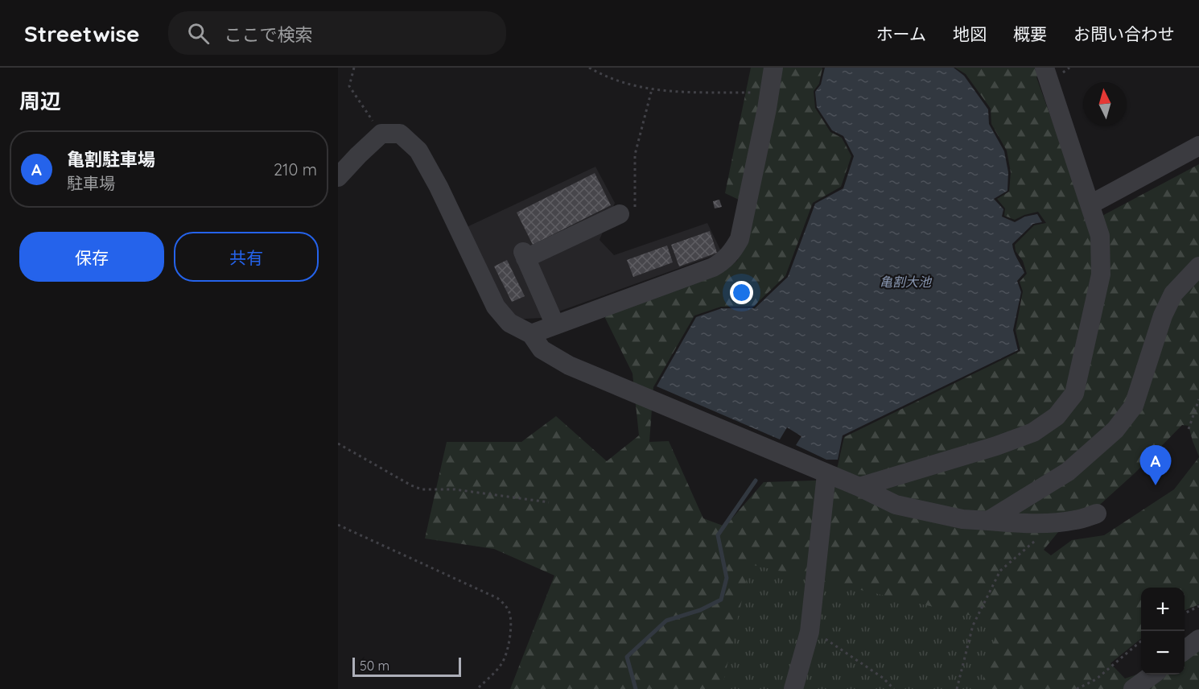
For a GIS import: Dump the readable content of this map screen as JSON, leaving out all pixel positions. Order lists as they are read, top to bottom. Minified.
{"water":["亀割大池"],"scale_bar":"50 m","north":"top","page":{"header":"Streetwise","search":"ここで検索","nav":["ホーム","地図","概要","お問い合わせ"],"heading":"周辺","list":[{"mark":"A","name":"亀割駐車場","note":"駐車場","value":"210 m"}],"buttons":["保存","共有"],"pins":"A","map_buttons":["+","−"],"scale":"50 m"}}
